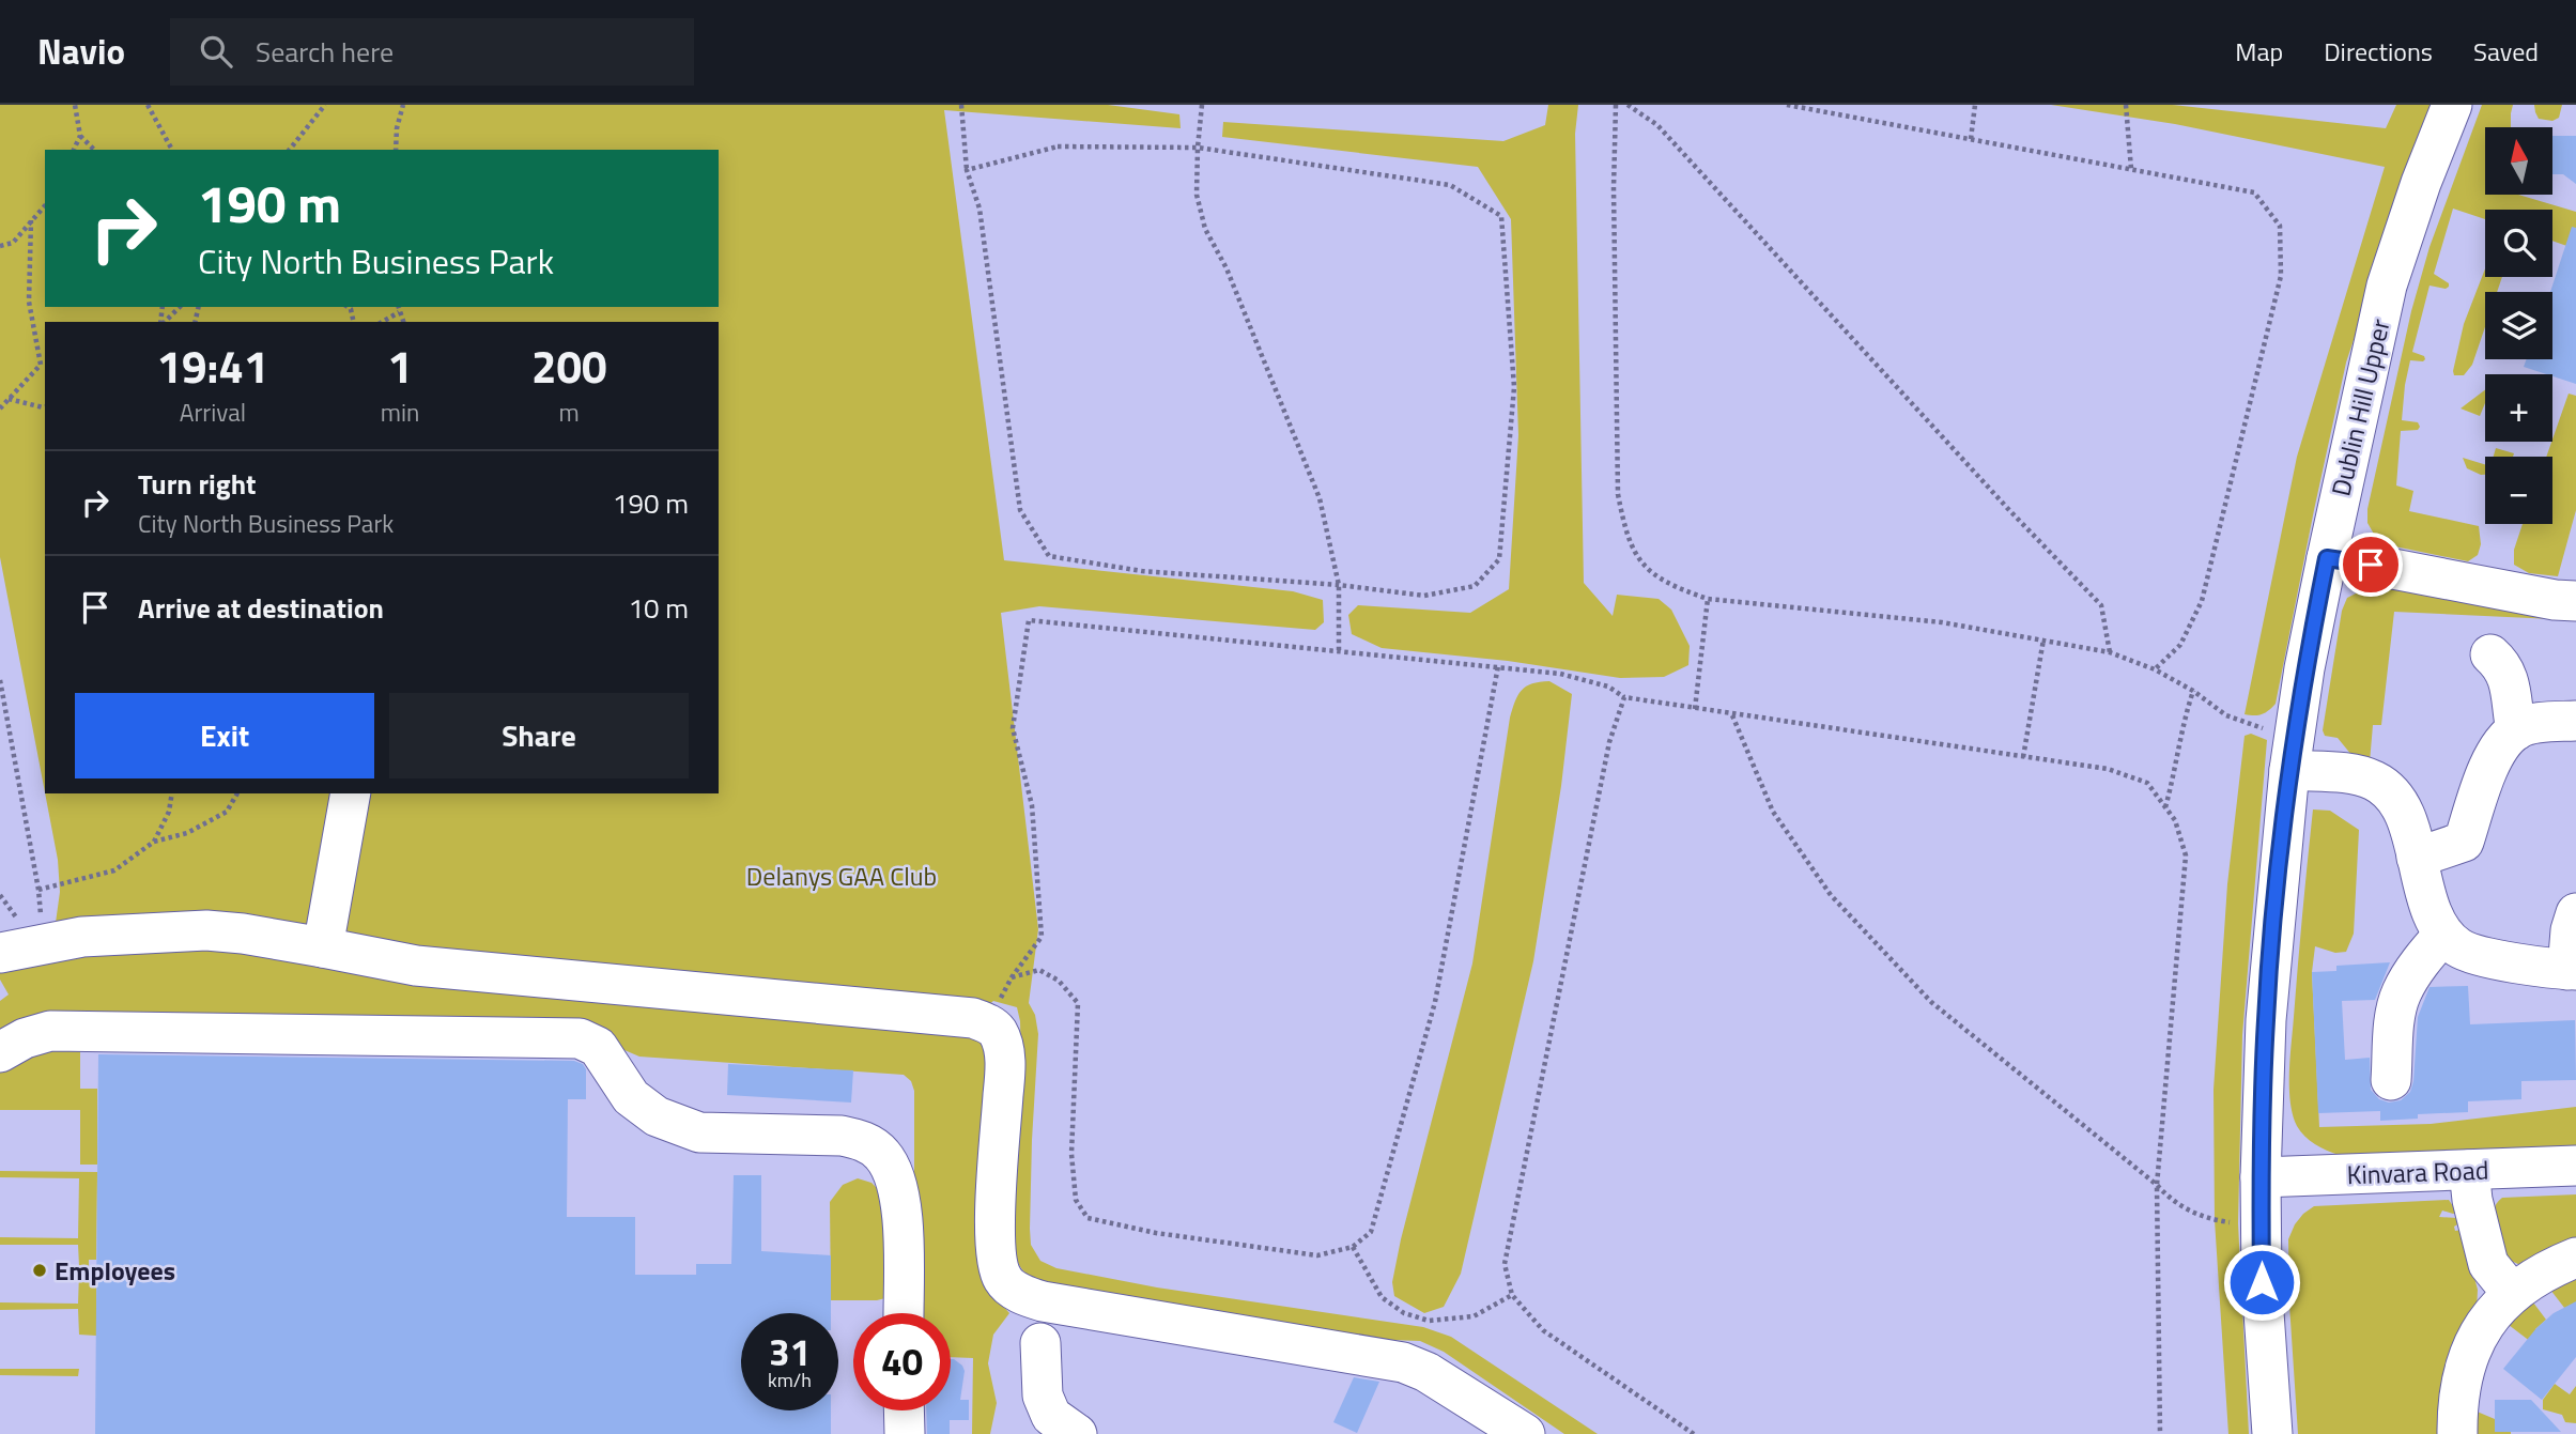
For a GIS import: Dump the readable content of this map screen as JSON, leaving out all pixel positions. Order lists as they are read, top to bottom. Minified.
{"streets":{"street":["Dublin Hill Upper","Kinvara Road"]},"crossings":[["Dublin Hill Upper","Kinvara Road"]],"parks":["Delanys GAA Club"],"places":["Employees"],"north":"top","page":{"header":"Navio","search":"Search here","nav":["Map","Directions","Saved"],"map_buttons":["+","−"],"turn":["190 m","City North Business Park"],"eta":["19:41","Arrival","1","min","200","m"],"list":[{"name":"Turn right","note":"City North Business Park","value":"190 m"},{"name":"Arrive at destination","value":"10 m"}],"buttons":["Exit","Share"],"speed":"31 km/h","limit":"40"}}
